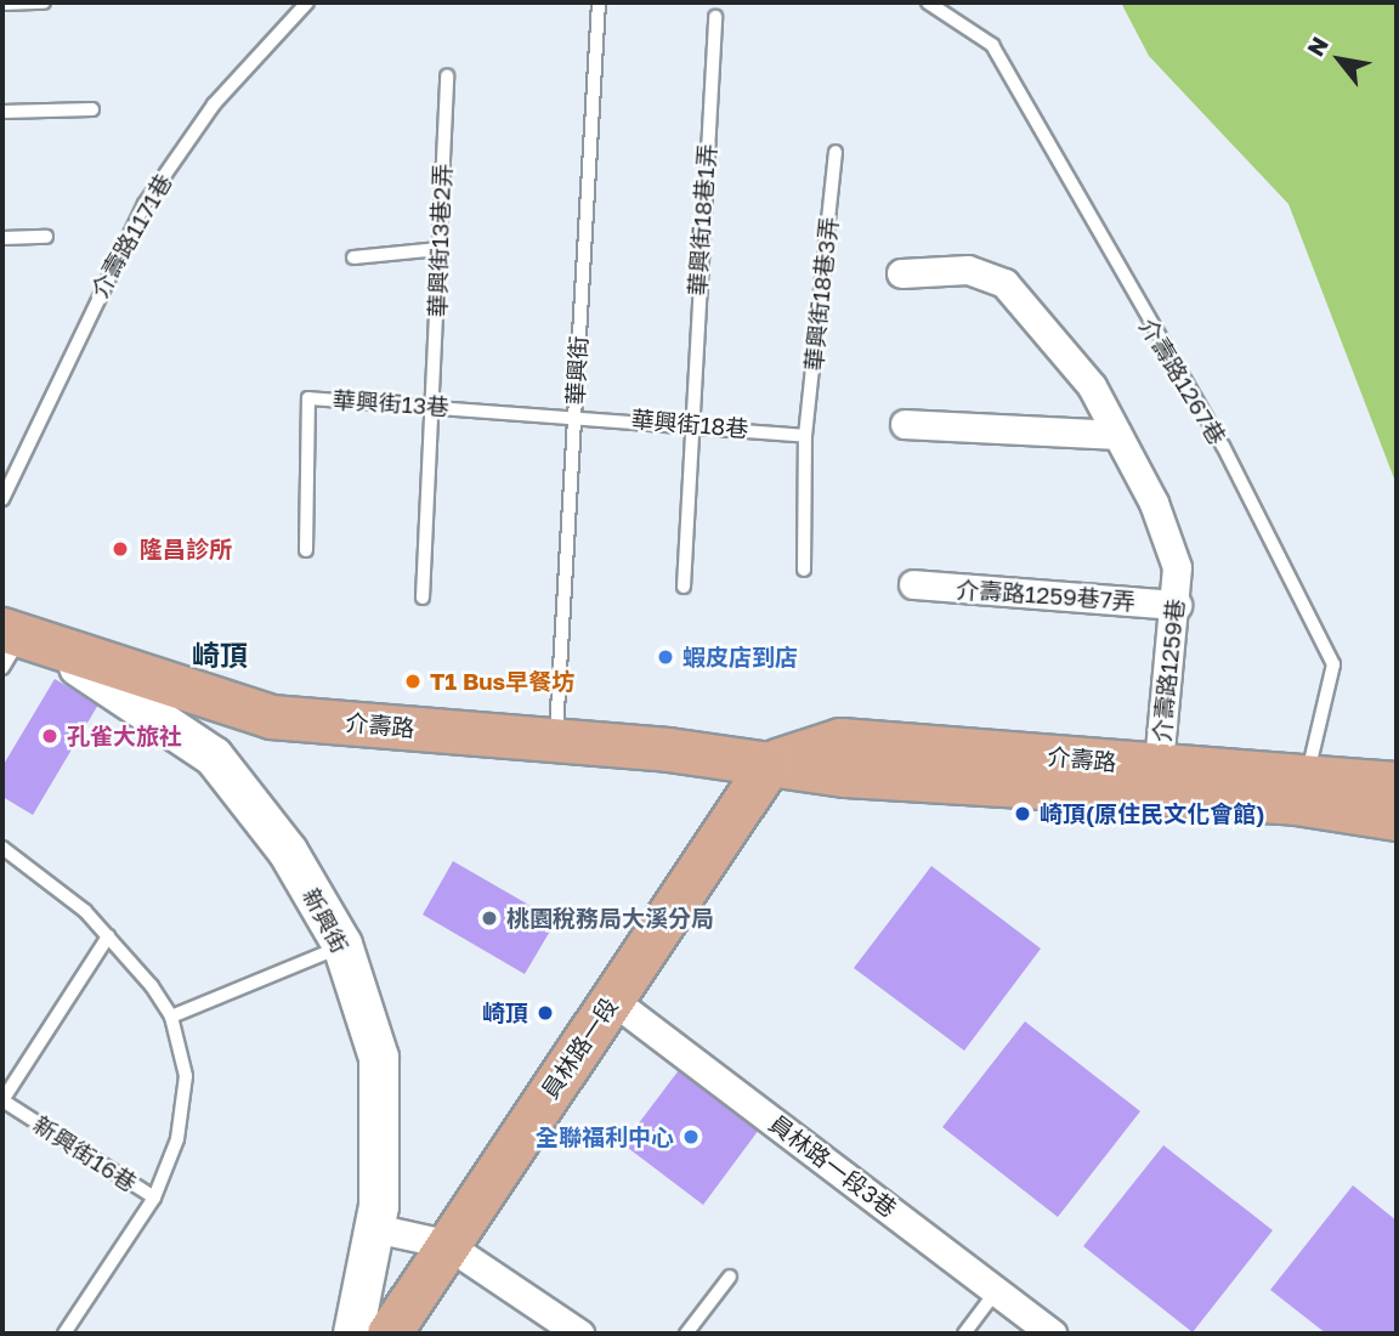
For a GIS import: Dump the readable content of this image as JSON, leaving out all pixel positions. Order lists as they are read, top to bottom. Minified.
{"streets":{"main road":["介壽路","員林路一段"],"street":["介壽路1259巷7弄","介壽路1259巷","新興街","員林路一段3巷"],"lane":["華興街18巷1弄","介壽路1171巷","華興街13巷2弄","華興街18巷3弄","華興街","介壽路1267巷","華興街13巷","華興街18巷","新興街16巷"]},"crossings":[["華興街18巷1弄","華興街18巷"],["華興街13巷2弄","華興街13巷"],["華興街18巷3弄","華興街18巷"],["華興街","華興街13巷"],["華興街","華興街18巷"],["華興街","介壽路"],["介壽路1267巷","介壽路"],["華興街13巷","華興街18巷"],["介壽路1259巷7弄","介壽路1259巷"],["介壽路1259巷","介壽路"],["介壽路","新興街"],["介壽路","員林路一段"],["員林路一段","員林路一段3巷"]],"districts":["崎頂"],"places":["隆昌診所","蝦皮店到店","T1 Bus早餐坊","孔雀大旅社","崎頂(原住民文化會館)","桃園稅務局大溪分局","崎頂","全聯福利中心"],"north":"top left"}
